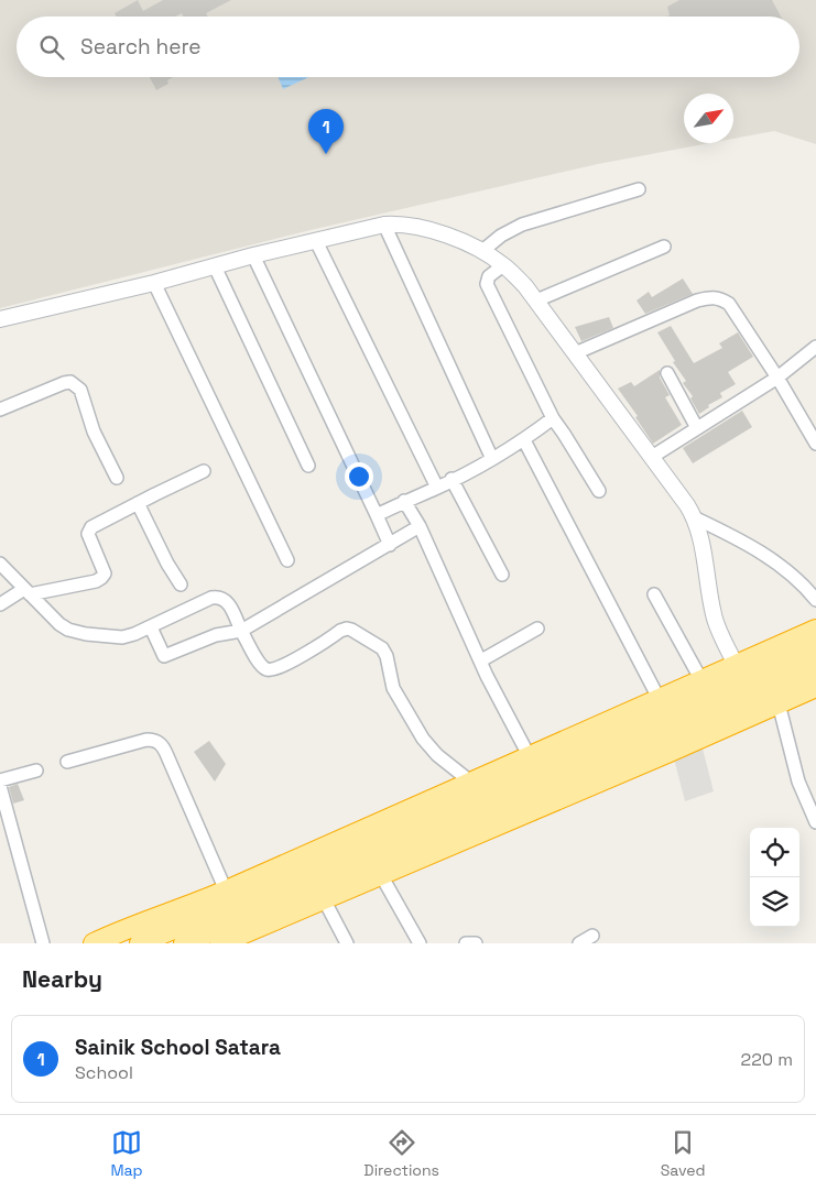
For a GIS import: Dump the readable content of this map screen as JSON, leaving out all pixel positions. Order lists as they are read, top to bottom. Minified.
{"north":"top right","page":{"search":"Search here","pins":"1","heading":"Nearby","list":[{"mark":"1","name":"Sainik School Satara","note":"School","value":"220 m"}],"nav":["Map","Directions","Saved"]}}
